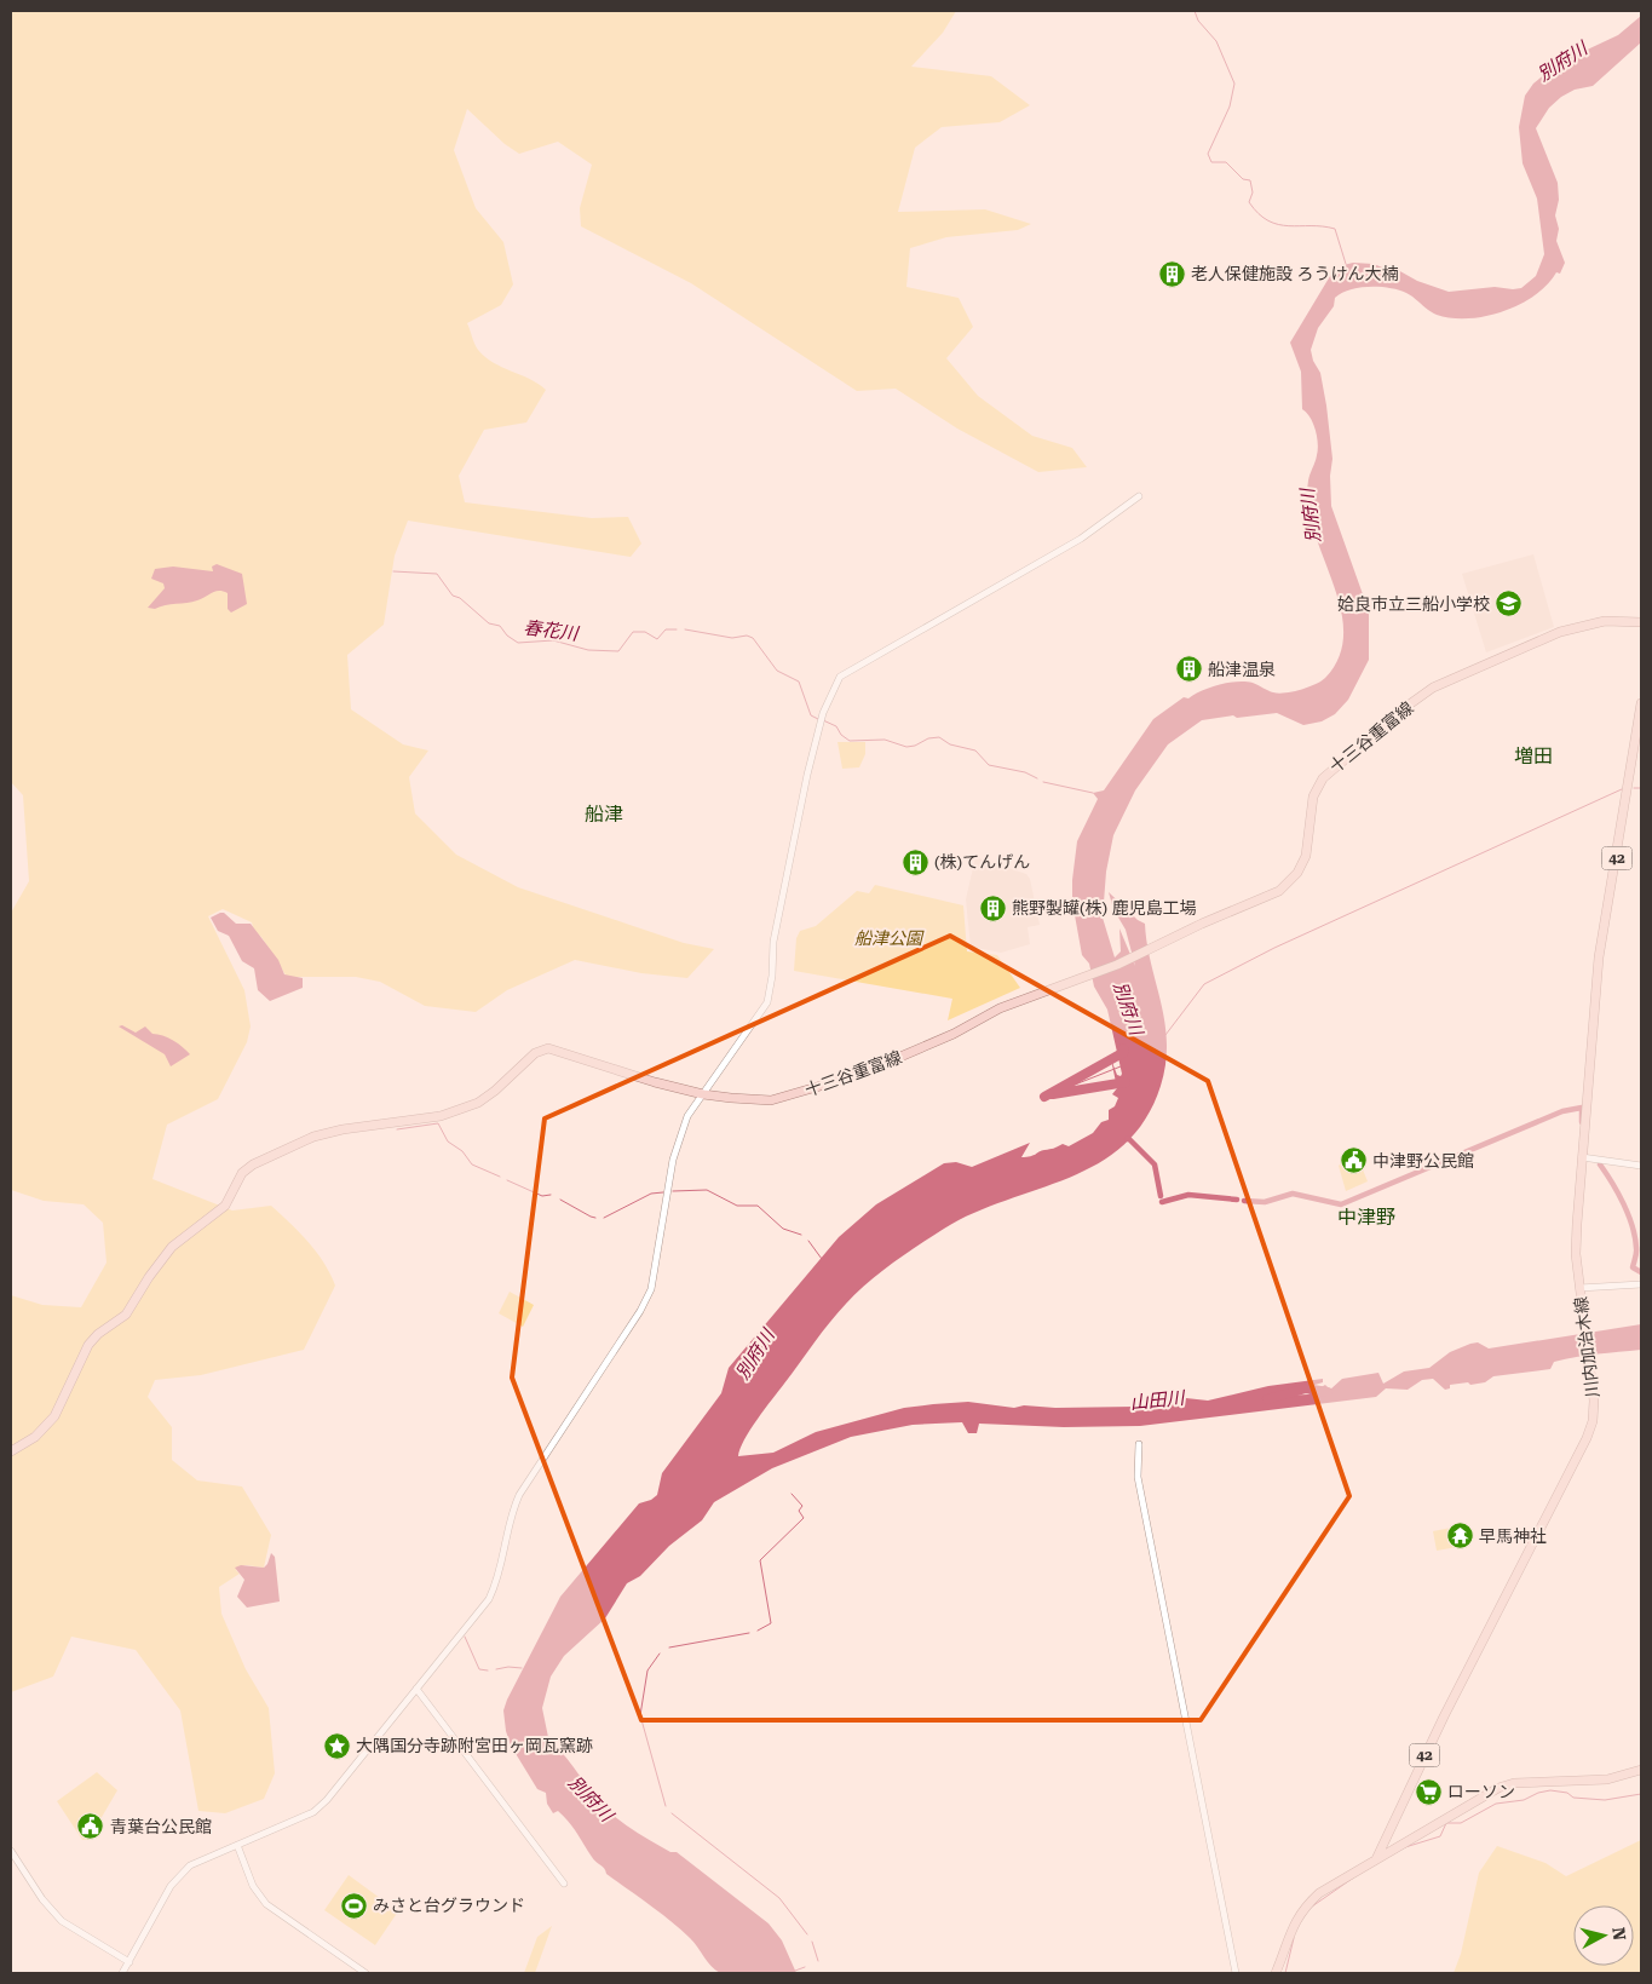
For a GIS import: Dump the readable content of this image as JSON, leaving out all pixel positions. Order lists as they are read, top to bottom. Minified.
{"streets":{"main road":["十三谷重富線","42","川内加治木線"]},"districts":["増田","船津","中津野"],"water":["別府川","春花川","山田川"],"parks":["船津公園"],"places":{"building":["老人保健施設 ろうけん大楠","船津温泉","(株)てんげん","熊野製罐(株) 鹿児島工場"],"school or university":["姶良市立三船小学校"],"public building":["中津野公民館","青葉台公民館"],"temple":["早馬神社"],"place":["大隅国分寺跡附宮田ヶ岡瓦窯跡"],"supermarket":["ローソン"],"sports":["みさと台グラウンド"]},"north":"right"}
